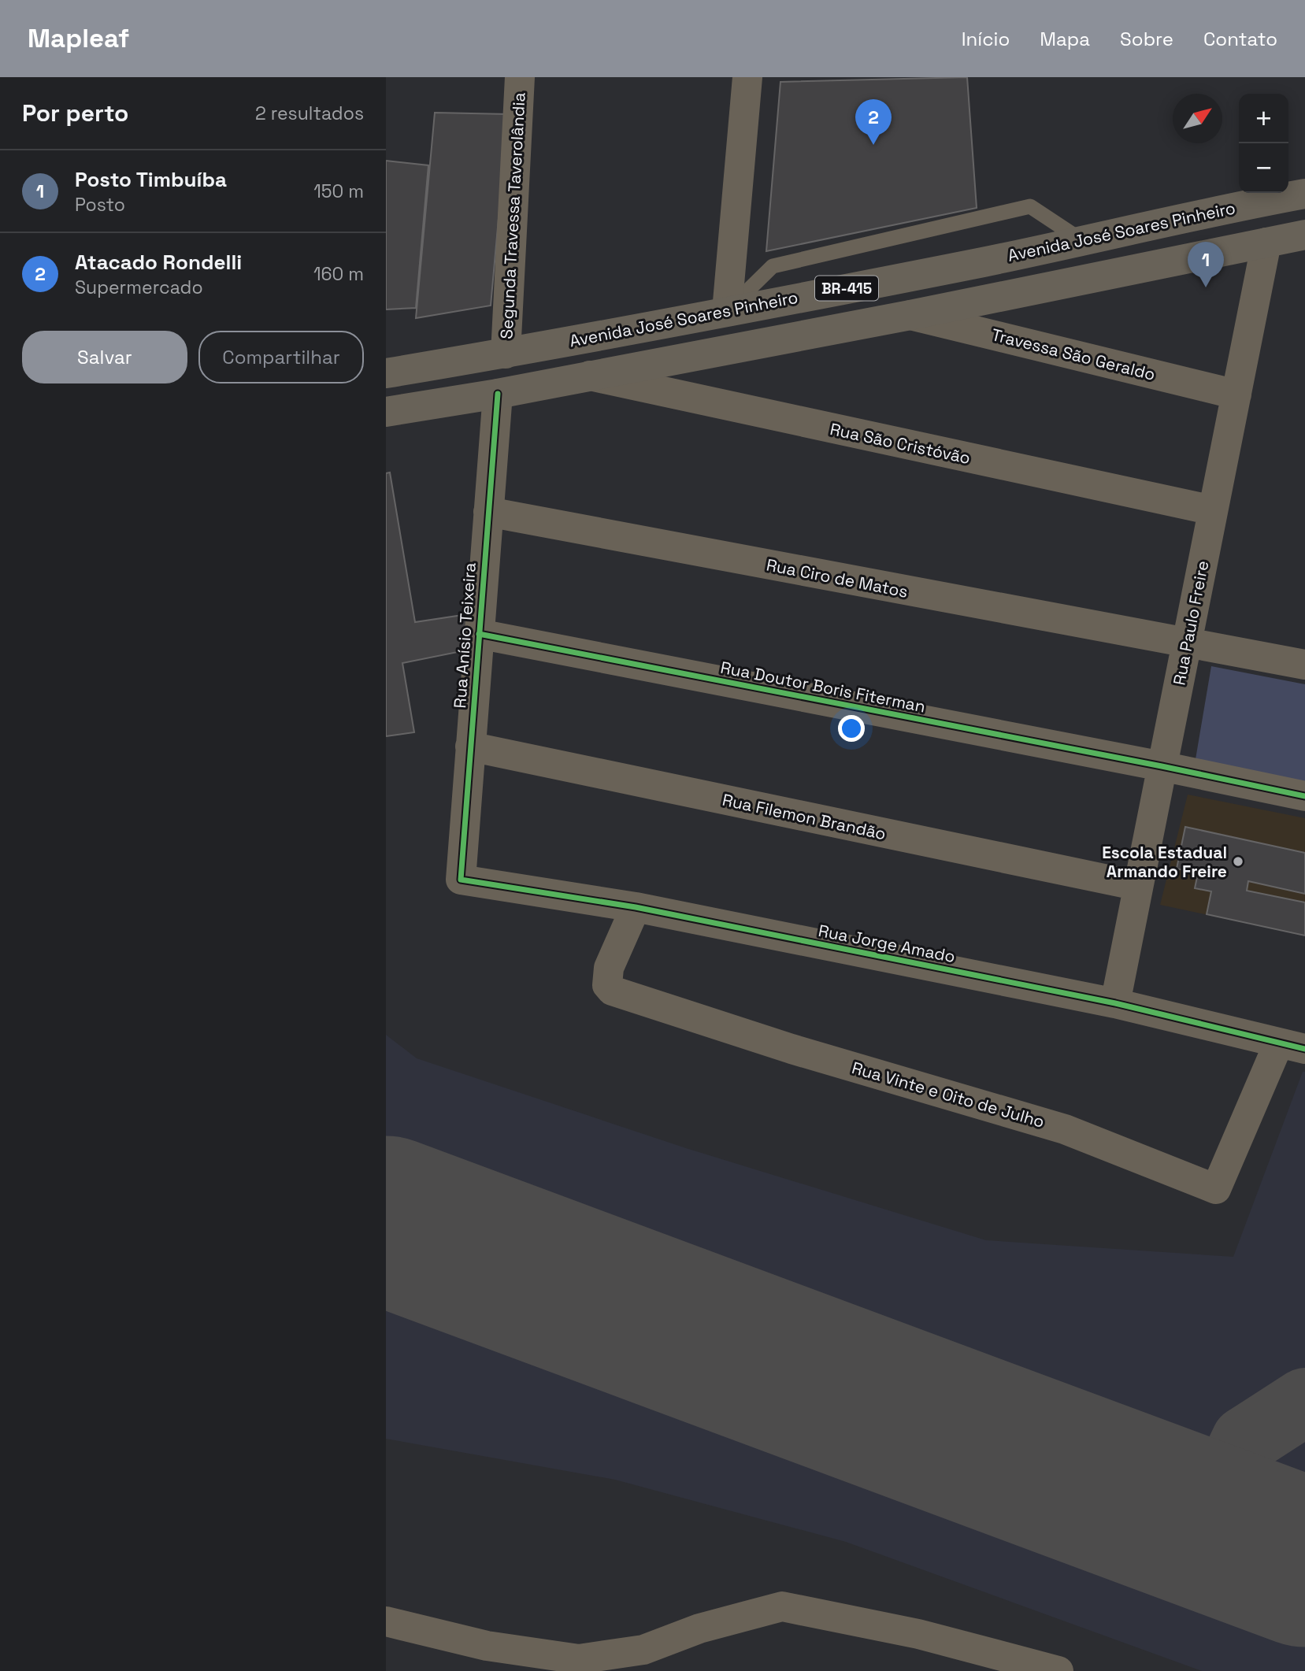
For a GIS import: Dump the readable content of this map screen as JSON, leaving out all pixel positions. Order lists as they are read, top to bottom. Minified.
{"streets":{"main road":["Avenida José Soares Pinheiro","BR-415"],"street":["Segunda Travessa Taverolândia","Travessa São Geraldo","Rua São Cristóvão","Rua Ciro de Matos","Rua Paulo Freire","Rua Anísio Teixeira","Rua Doutor Boris Fiterman","Rua Filemon Brandão","Rua Jorge Amado","Rua Vinte e Oito de Julho"]},"crossings":[["Segunda Travessa Taverolândia","Avenida José Soares Pinheiro"],["BR-415","Travessa São Geraldo"],["BR-415","Rua São Cristóvão"],["BR-415","Rua Paulo Freire"],["BR-415","Rua Anísio Teixeira"],["Travessa São Geraldo","Rua Paulo Freire"],["Rua São Cristóvão","Rua Paulo Freire"],["Rua Ciro de Matos","Rua Paulo Freire"],["Rua Ciro de Matos","Rua Anísio Teixeira"],["Rua Paulo Freire","Rua Doutor Boris Fiterman"],["Rua Paulo Freire","Rua Filemon Brandão"],["Rua Paulo Freire","Rua Jorge Amado"],["Rua Anísio Teixeira","Rua Doutor Boris Fiterman"],["Rua Anísio Teixeira","Rua Filemon Brandão"],["Rua Anísio Teixeira","Rua Jorge Amado"],["Rua Jorge Amado","Rua Vinte e Oito de Julho"]],"places":["Escola Estadual Armando Freire"],"north":"top right","page":{"header":"Mapleaf","nav":["Início","Mapa","Sobre","Contato"],"heading":["Por perto","2 resultados"],"map_buttons":["+","−"],"pins":["2","1"],"list":[{"mark":"1","name":"Posto Timbuíba","note":"Posto","value":"150 m"},{"mark":"2","name":"Atacado Rondelli","note":"Supermercado","value":"160 m"}],"buttons":["Salvar","Compartilhar"]}}
